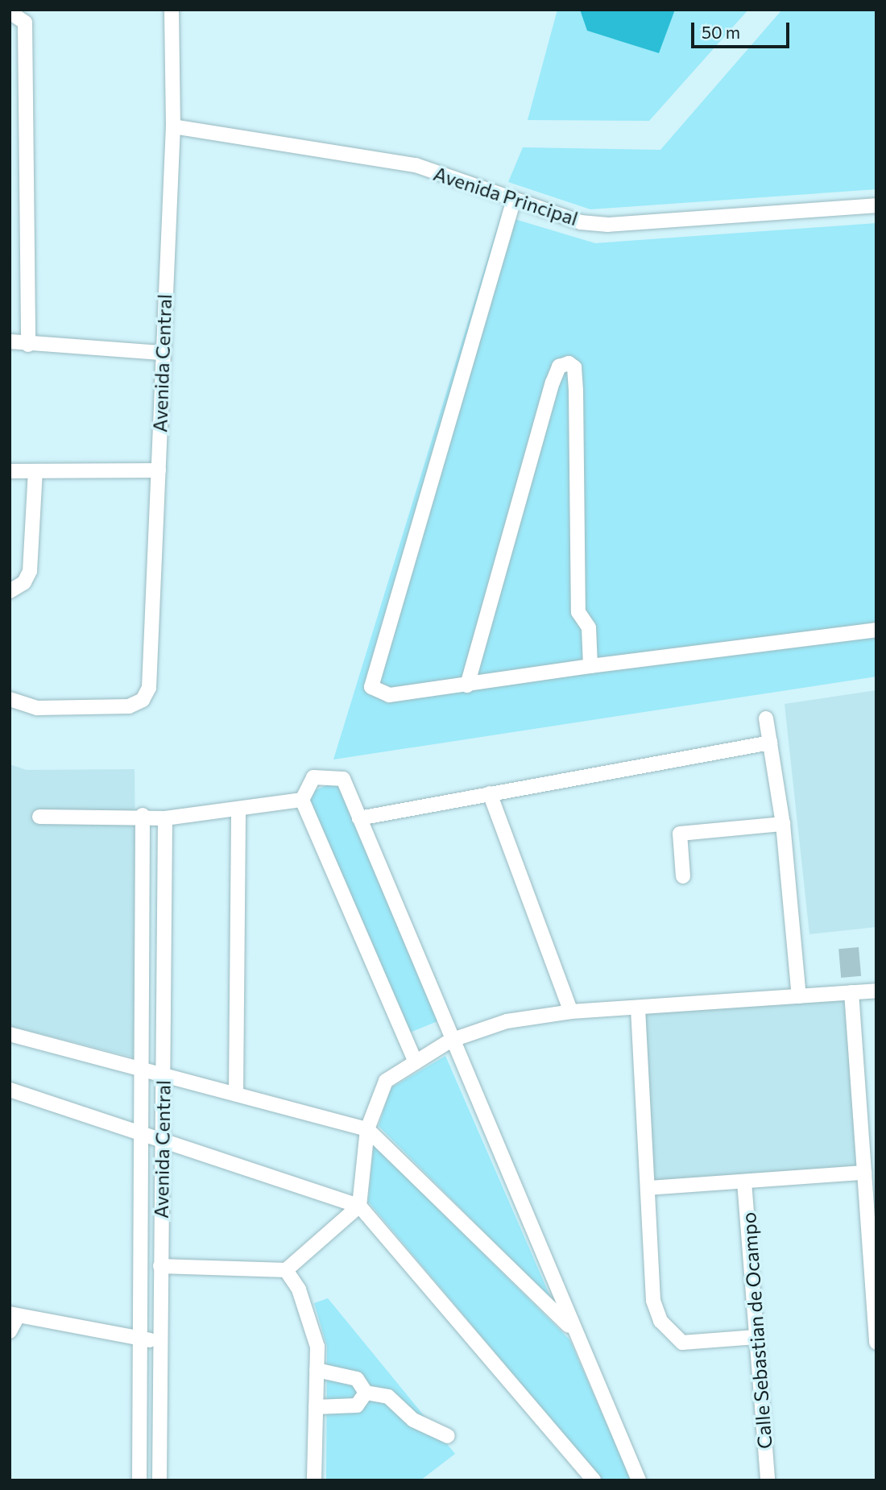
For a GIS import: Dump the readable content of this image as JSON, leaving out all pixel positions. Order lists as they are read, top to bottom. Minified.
{"streets":{"street":["Avenida Principal","Avenida Central","Calle Sebastian de Ocampo"]},"crossings":[["Avenida Principal","Avenida Central"]],"scale_bar":"50 m"}
